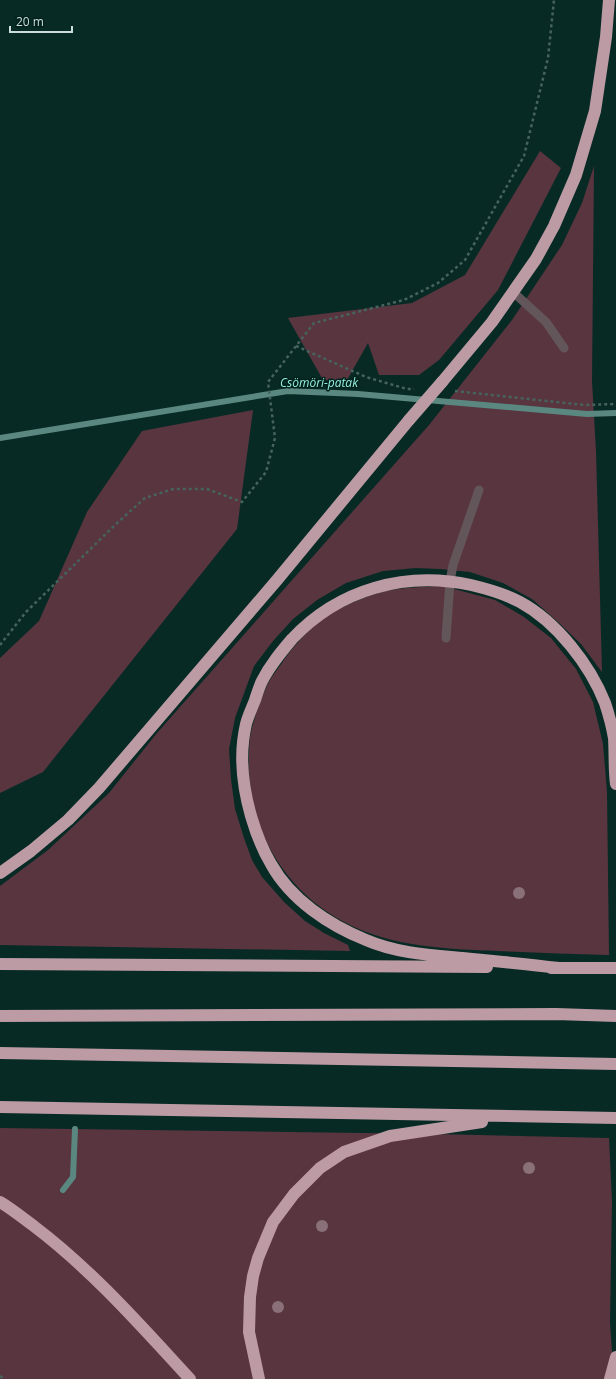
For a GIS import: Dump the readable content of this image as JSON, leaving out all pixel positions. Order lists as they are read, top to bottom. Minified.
{"water":["Csömöri-patak"],"scale_bar":"20 m"}
